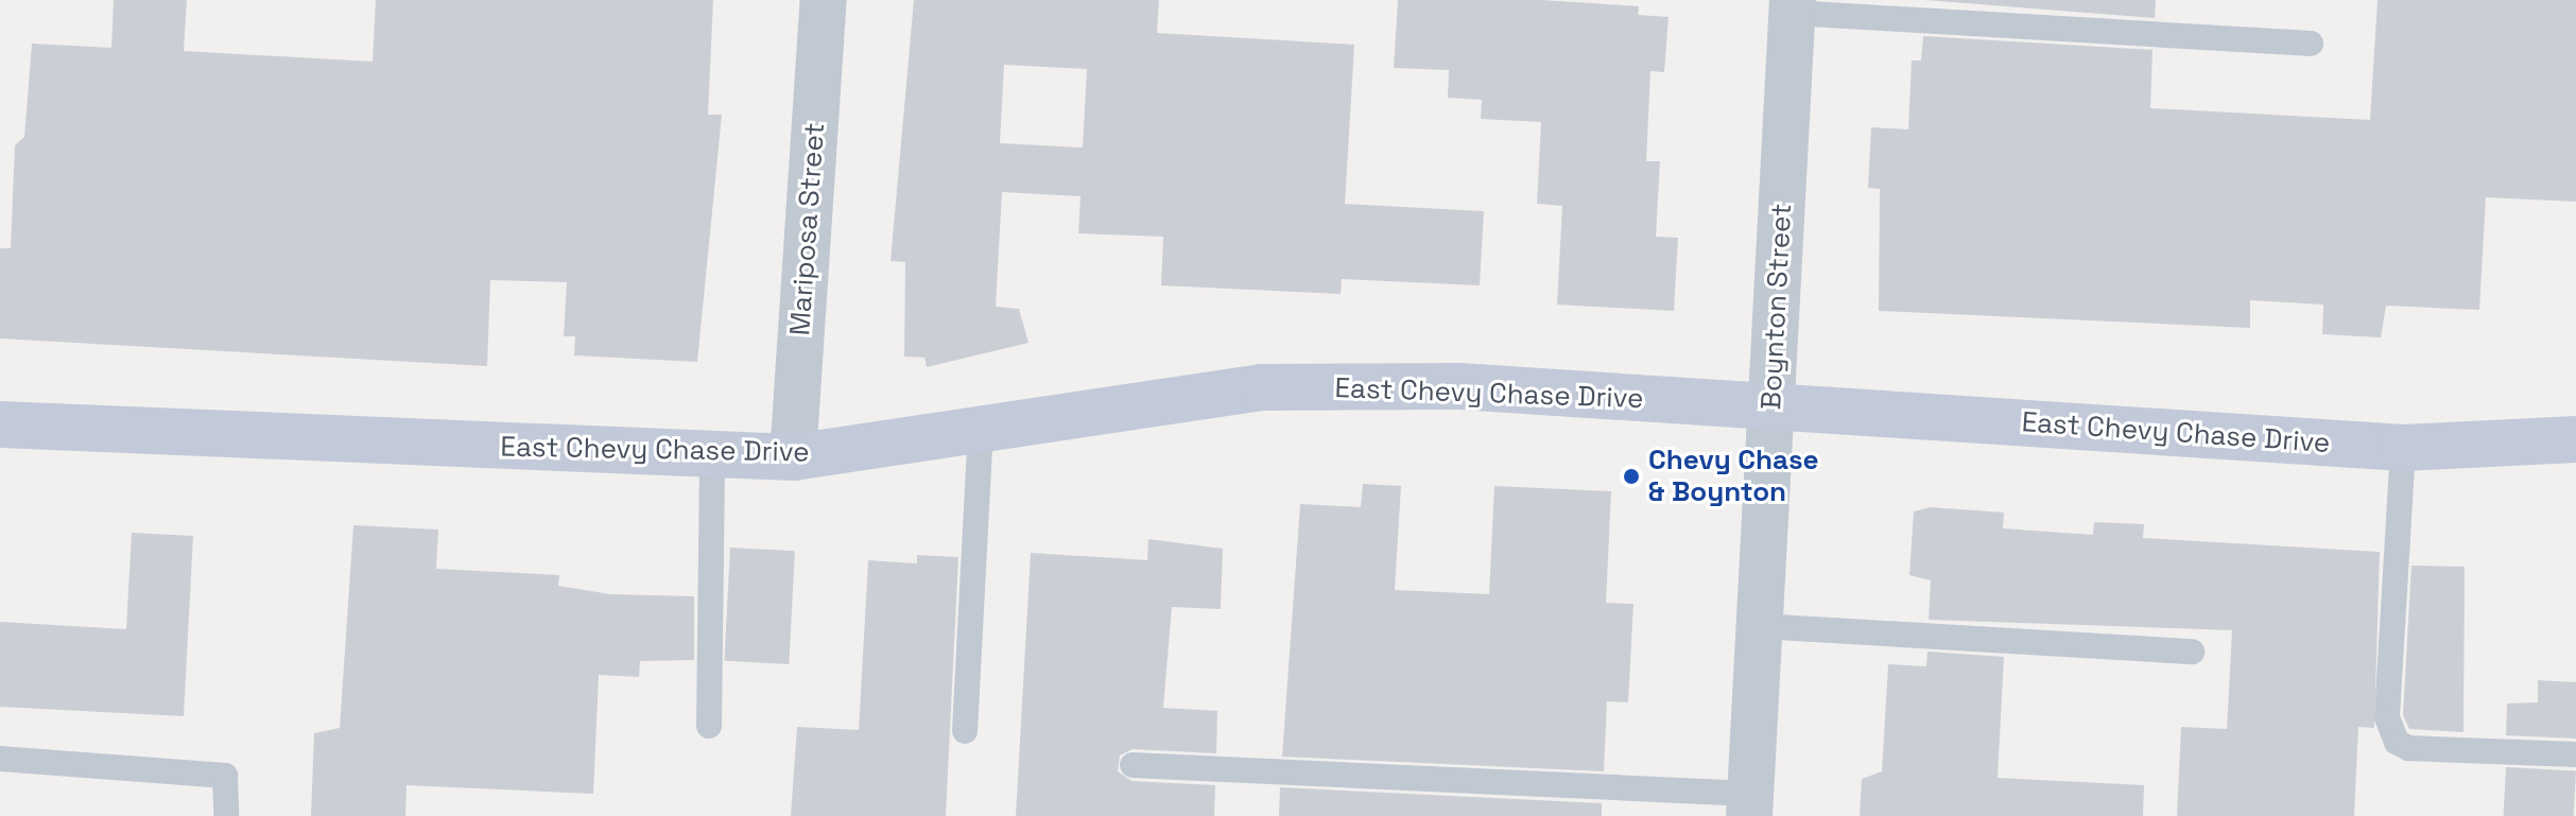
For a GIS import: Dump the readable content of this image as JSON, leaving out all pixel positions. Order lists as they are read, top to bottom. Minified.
{"streets":{"main road":["East Chevy Chase Drive"],"street":["Mariposa Street","Boynton Street"]},"crossings":[["Mariposa Street","East Chevy Chase Drive"],["Boynton Street","East Chevy Chase Drive"]],"places":["Chevy Chase & Boynton"]}
